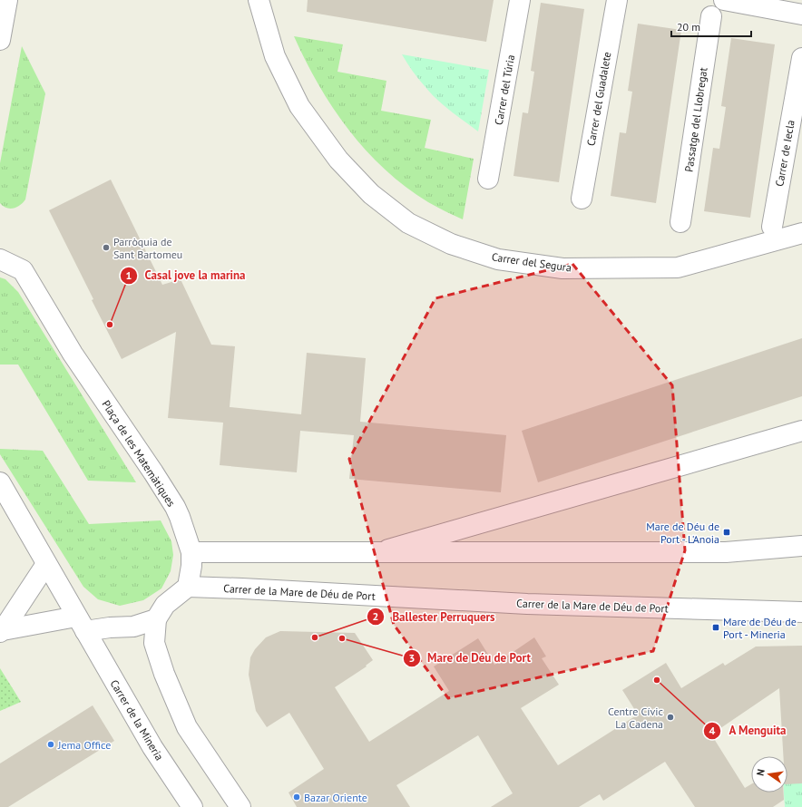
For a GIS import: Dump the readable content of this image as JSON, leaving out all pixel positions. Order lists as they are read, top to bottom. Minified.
{"streets":{"street":["Carrer del Túria","Carrer del Guadalete","Passatge del Llobregat","Carrer de Iecla","Carrer del Segura","Plaça de les Matemàtiques","Carrer de la Mare de Déu de Port","Carrer de la Mineria"]},"crossings":[["Plaça de les Matemàtiques","Carrer de la Mare de Déu de Port"]],"places":{"other":["Parròquia de Sant Bartomeu","Casal jove la marina","Ballester Perruquers","Mare de Déu de Port","A Menguita","Centre Cívic La Cadena","Jema Office","Bazar Oriente"],"transit":["Mare de Déu de Port - L'Anoia","Mare de Déu de Port - Mineria"]},"scale_bar":"20 m","north":"left"}
